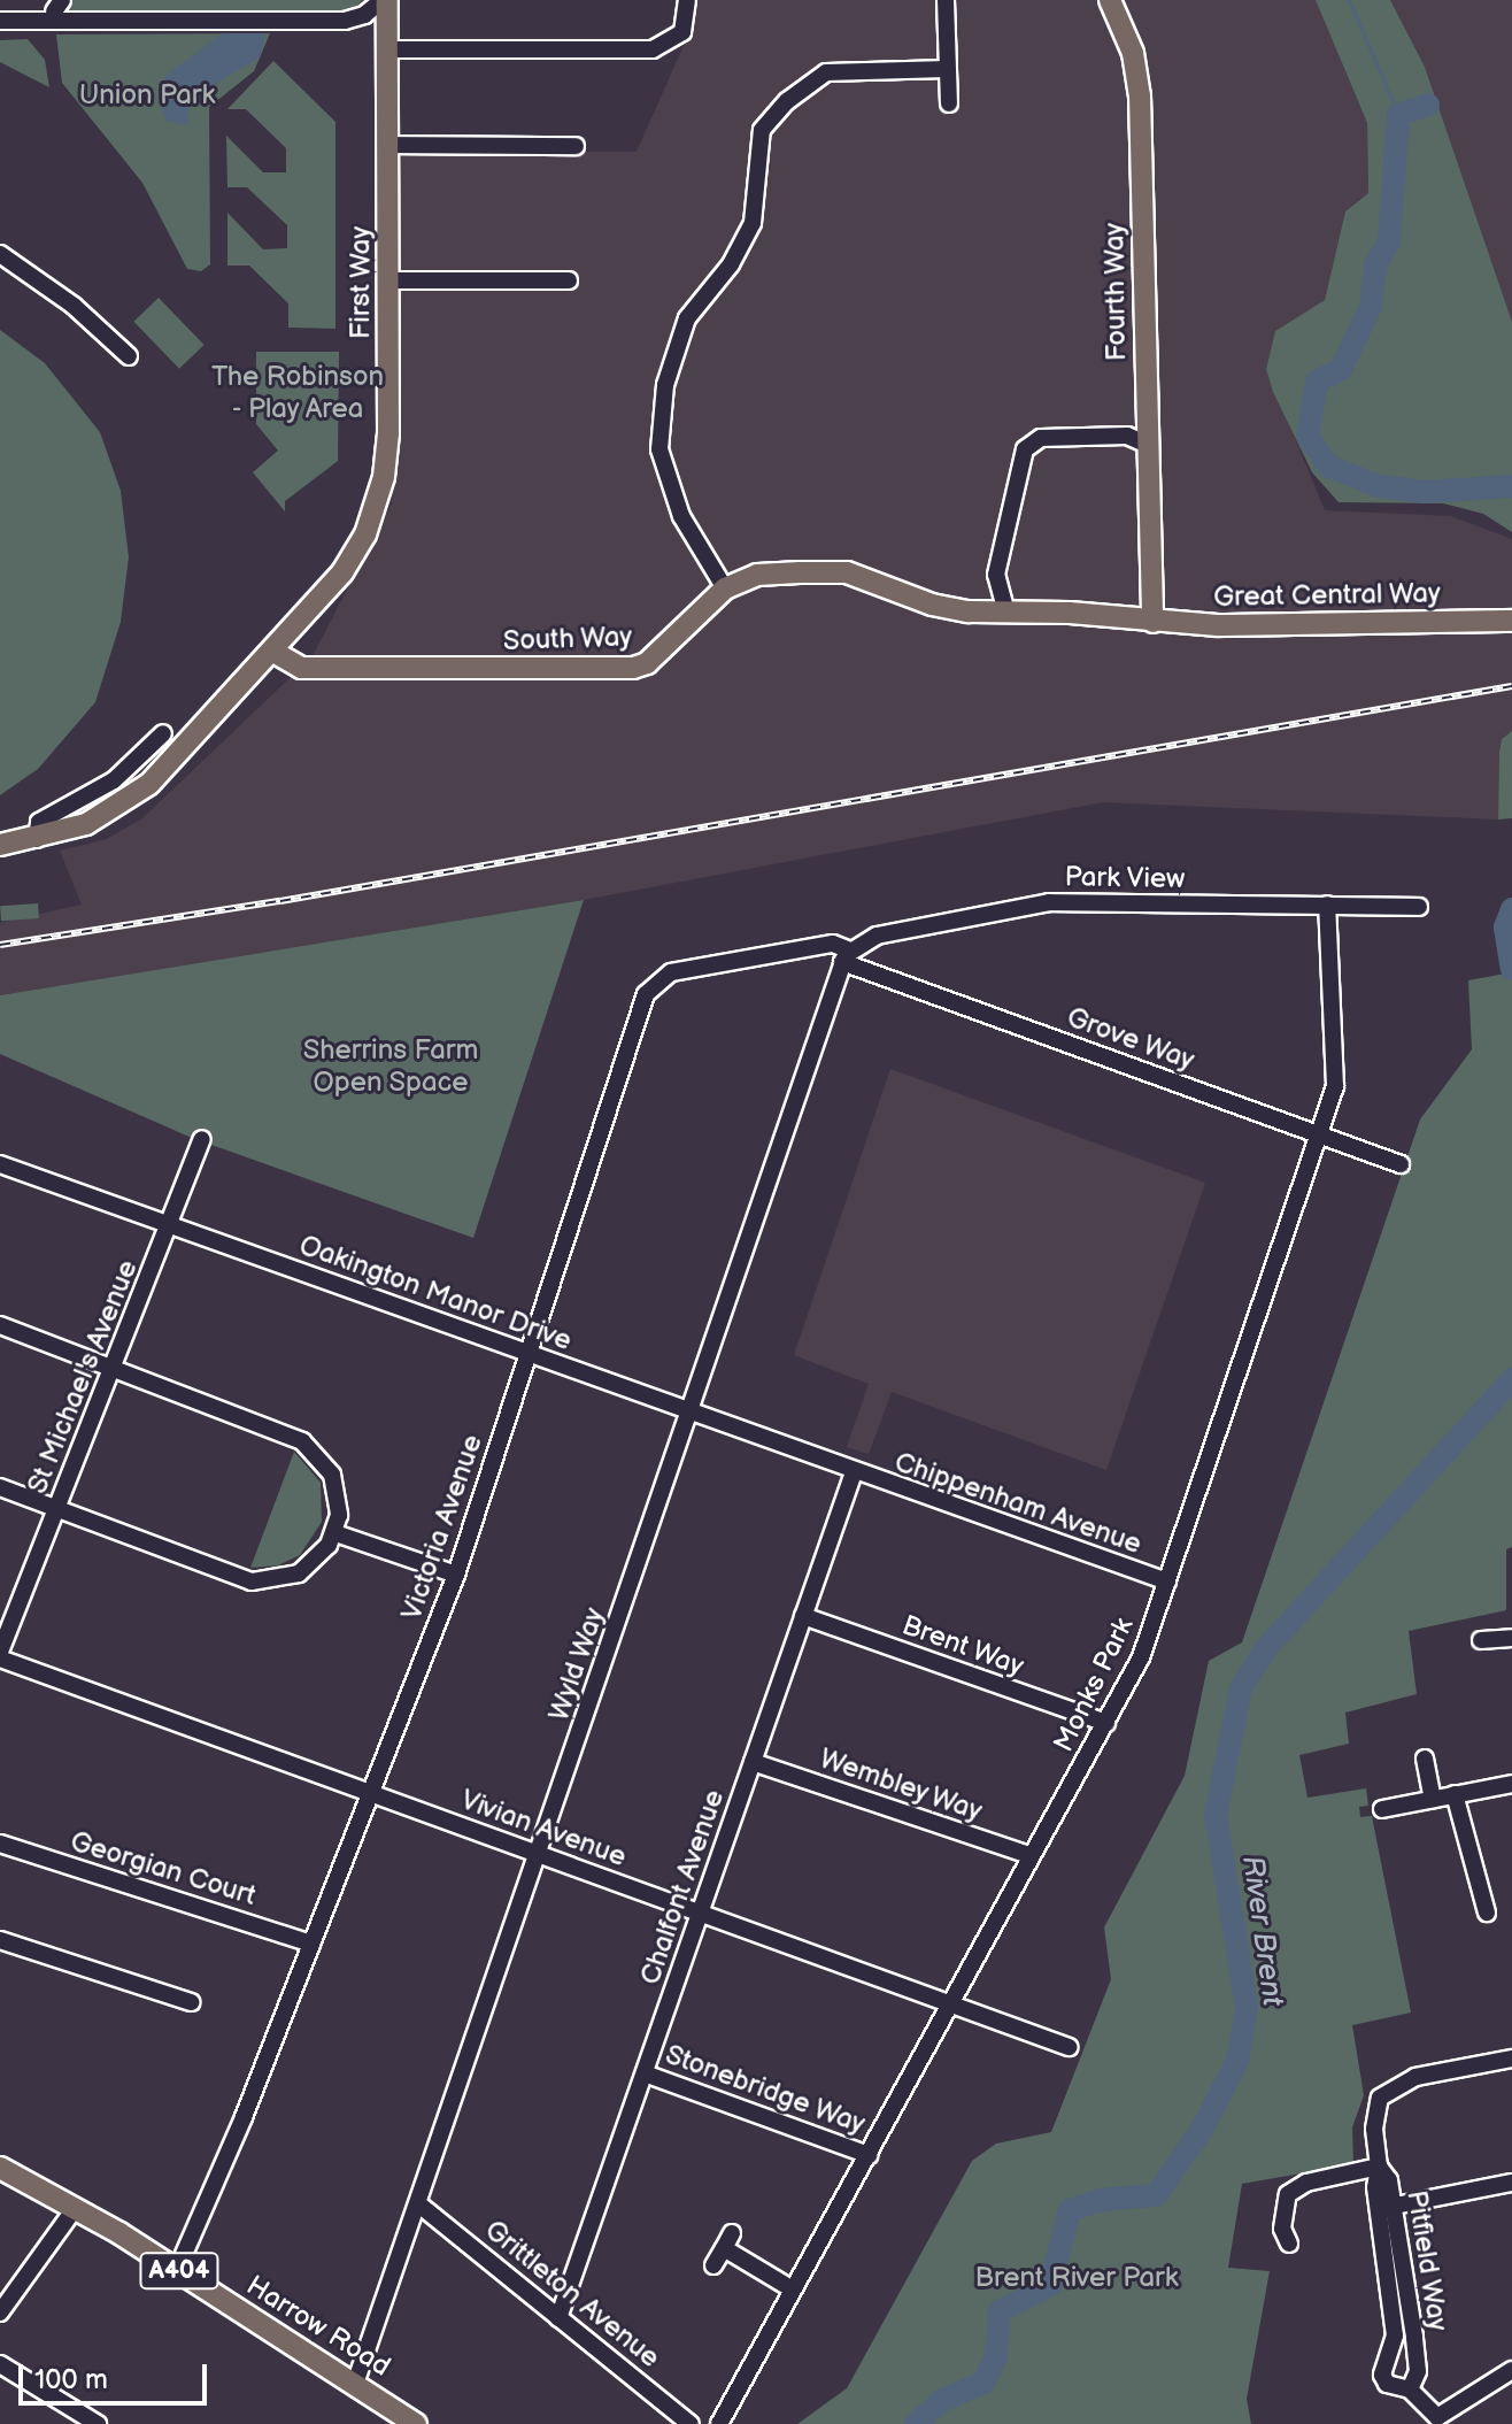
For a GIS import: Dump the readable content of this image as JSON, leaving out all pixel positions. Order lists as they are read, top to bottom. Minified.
{"streets":{"main road":["First Way","Fourth Way","Great Central Way","South Way","A404","Harrow Road"],"street":["Park View","Grove Way","Oakington Manor Drive","St Michael's Avenue","Chippenham Avenue","Victoria Avenue","Brent Way","Wyld Way","Monks Park","Wembley Way","Vivian Avenue","Georgian Court","Chalfont Avenue","Stonebridge Way","Pitfield Way","Grittleton Avenue"]},"crossings":[["First Way","South Way"],["Fourth Way","Great Central Way"],["Fourth Way","South Way"],["Great Central Way","South Way"],["Park View","Grove Way"],["Park View","Victoria Avenue"],["Park View","Wyld Way"],["Park View","Monks Park"],["Grove Way","Victoria Avenue"],["Grove Way","Wyld Way"],["Grove Way","Monks Park"],["Oakington Manor Drive","St Michael's Avenue"],["Oakington Manor Drive","Chippenham Avenue"],["Oakington Manor Drive","Victoria Avenue"],["Oakington Manor Drive","Wyld Way"],["Oakington Manor Drive","Chalfont Avenue"],["Chippenham Avenue","Monks Park"],["Chippenham Avenue","Chalfont Avenue"],["Victoria Avenue","Wyld Way"],["Victoria Avenue","Vivian Avenue"],["Victoria Avenue","Georgian Court"],["Victoria Avenue","Harrow Road"],["Brent Way","Monks Park"],["Brent Way","Chalfont Avenue"],["Wyld Way","Vivian Avenue"],["Wyld Way","Grittleton Avenue"],["Wyld Way","Harrow Road"],["Monks Park","Wembley Way"],["Monks Park","Vivian Avenue"],["Monks Park","Stonebridge Way"],["Wembley Way","Chalfont Avenue"],["Vivian Avenue","Chalfont Avenue"],["Chalfont Avenue","Stonebridge Way"],["Chalfont Avenue","Grittleton Avenue"]],"water":["River Brent"],"parks":["Union Park","The Robinson - Play Area","Sherrins Farm Open Space","Brent River Park"],"scale_bar":"100 m"}
